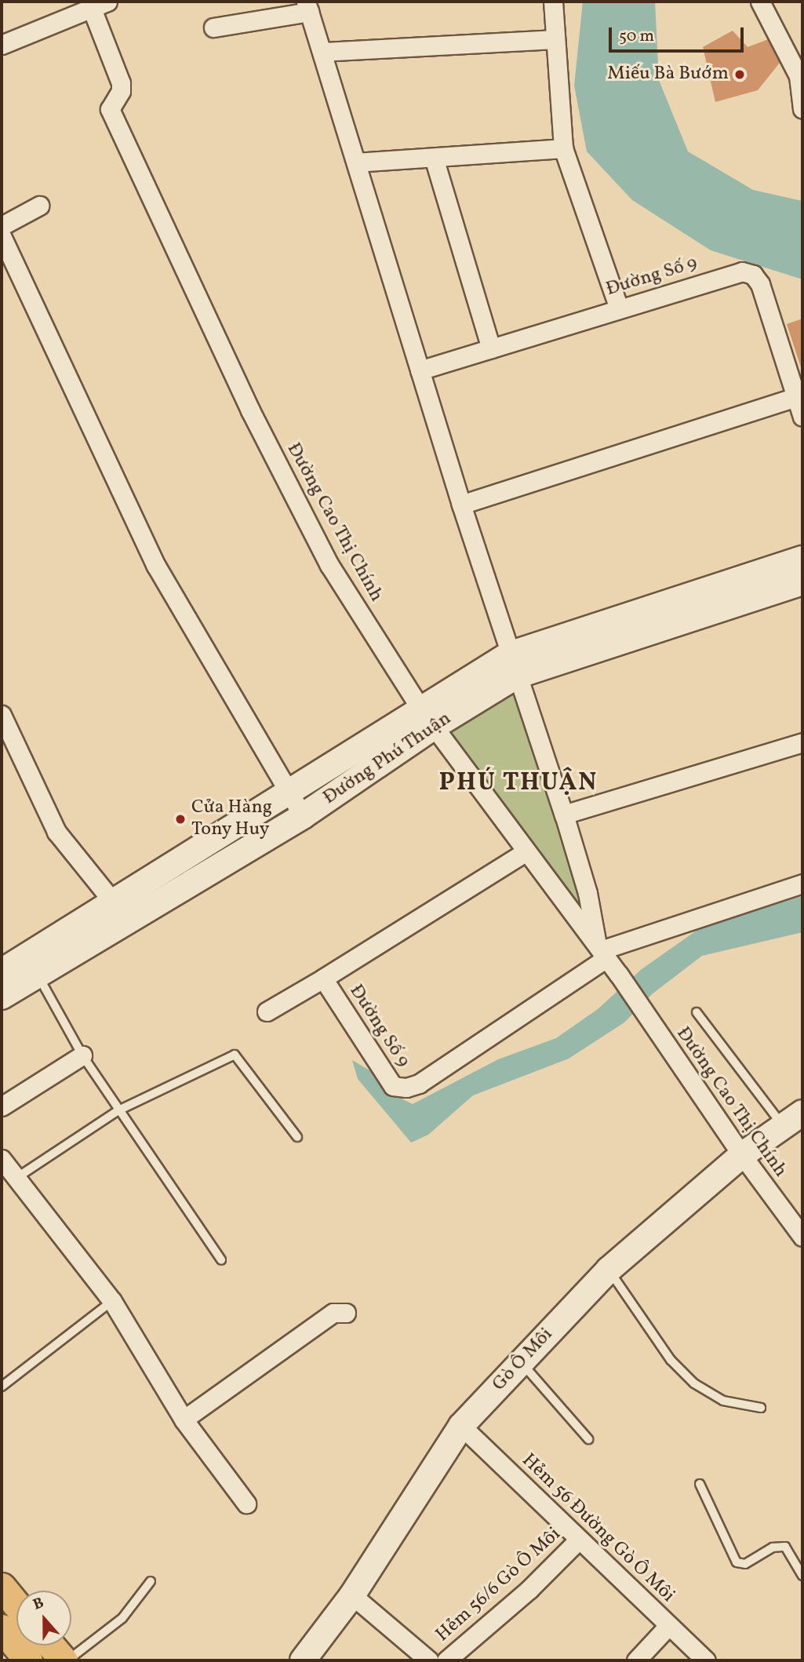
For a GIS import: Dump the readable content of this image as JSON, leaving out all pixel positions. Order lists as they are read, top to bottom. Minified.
{"streets":{"street":["Đường Số 9","Đường Cao Thị Chính","Đường Phú Thuận","Gò Ô Môi","Hẻm 56 Đường Gò Ô Môi","Hẻm 56/6 Gò Ô Môi"]},"crossings":[["Đường Số 9","Đường Cao Thị Chính"],["Đường Cao Thị Chính","Đường Phú Thuận"],["Đường Cao Thị Chính","Gò Ô Môi"],["Gò Ô Môi","Hẻm 56 Đường Gò Ô Môi"],["Hẻm 56 Đường Gò Ô Môi","Hẻm 56/6 Gò Ô Môi"]],"districts":["PHÚ THUẬN"],"places":["Miếu Bà Bướm","Cửa Hàng Tony Huy"],"scale_bar":"50 m","north":"top"}
